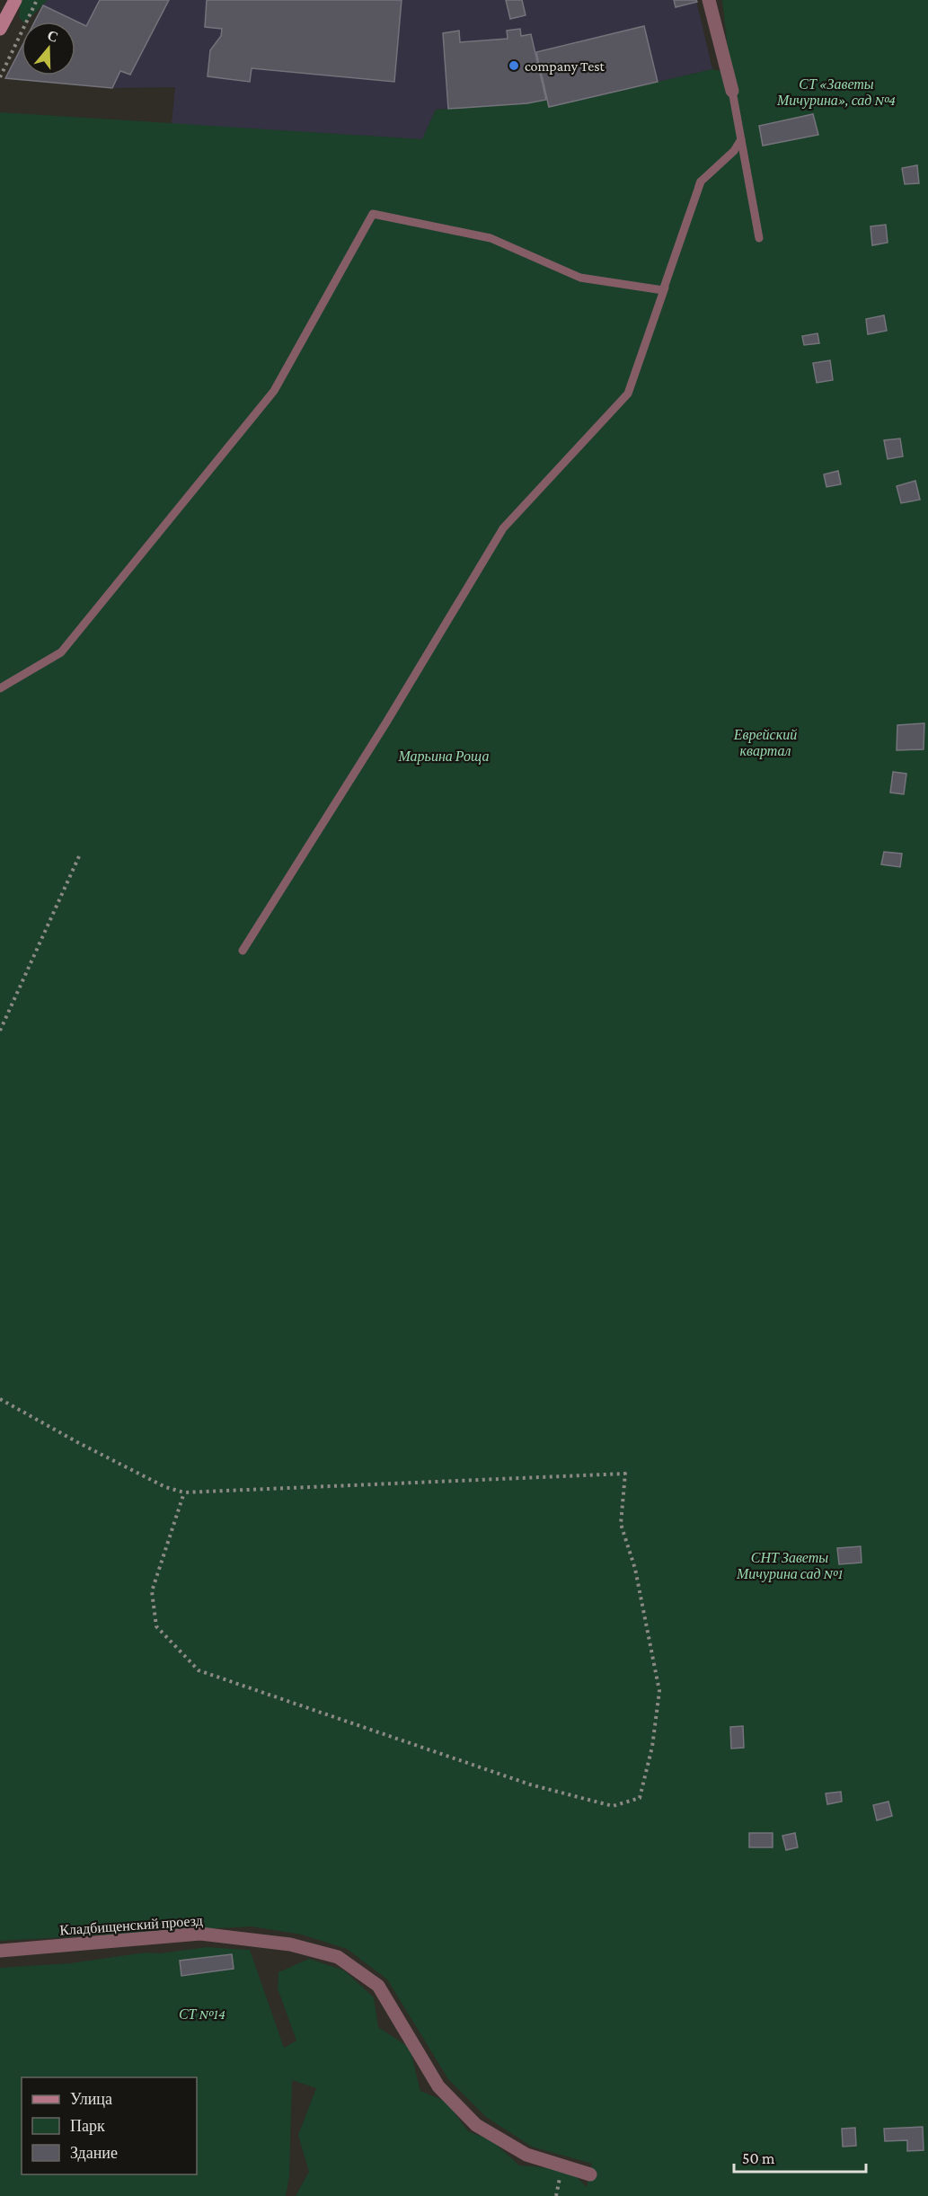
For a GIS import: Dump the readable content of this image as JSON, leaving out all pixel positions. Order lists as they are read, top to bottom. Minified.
{"streets":{"street":["Кладбищенский проезд"]},"parks":["СТ «Заветы Мичурина», сад №4","Еврейский квартал","Марьина Роща","СНТ Заветы Мичурина сад №1","СТ №14"],"places":["company Test"],"legend":["Улица","Парк","Здание"],"scale_bar":"50 m","north":"top"}
